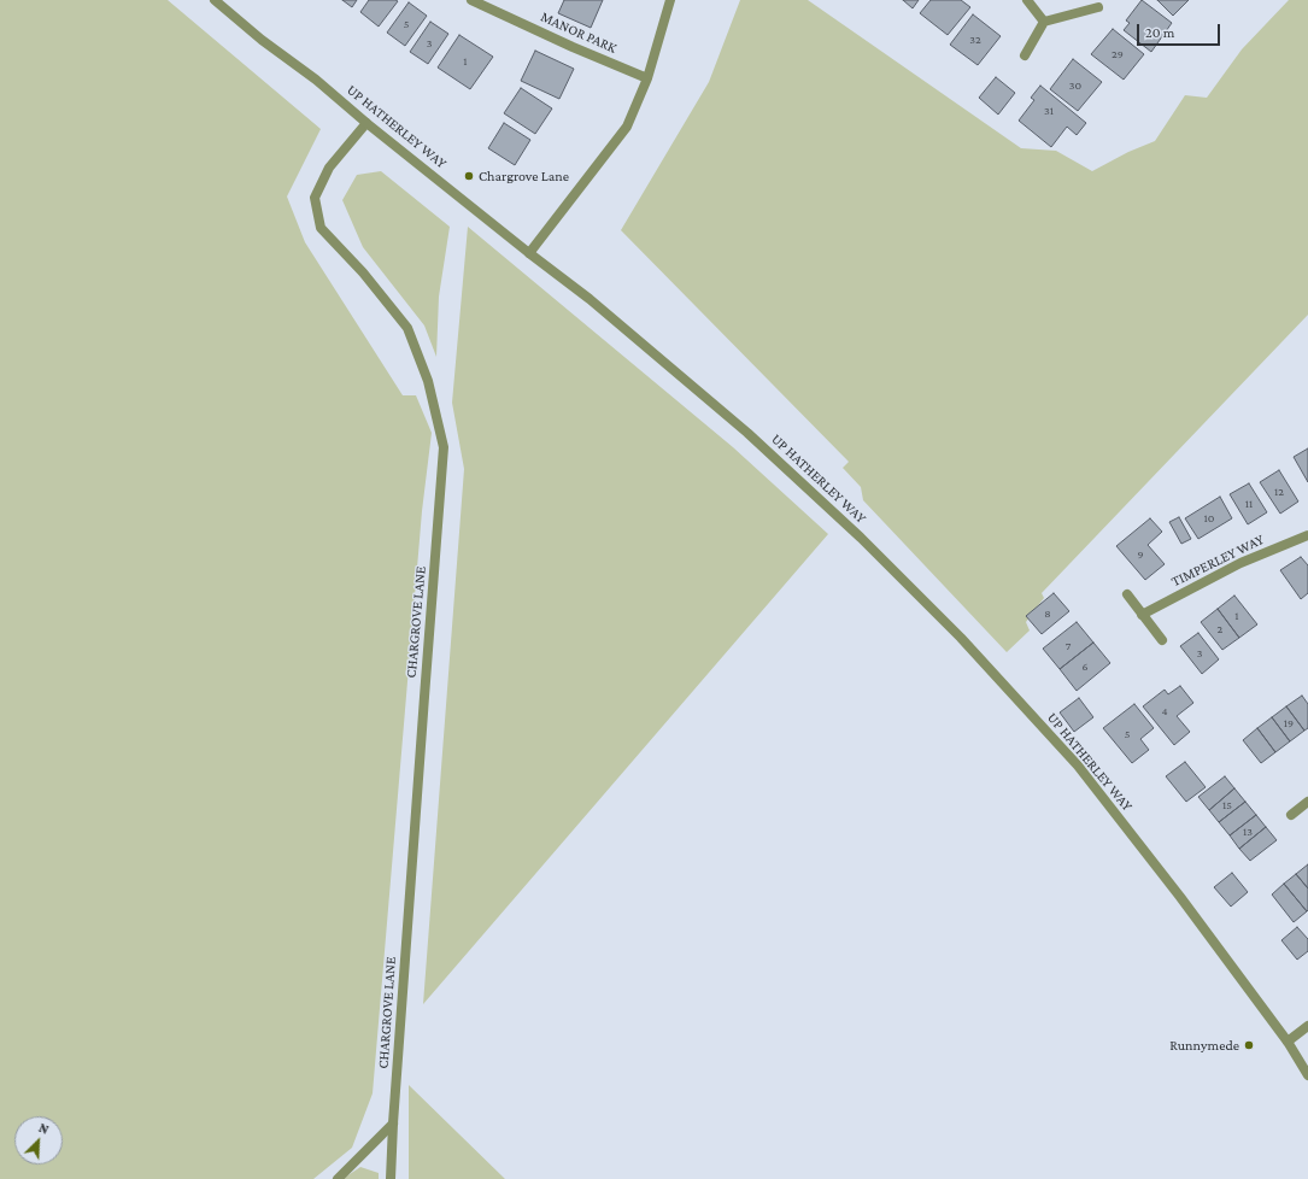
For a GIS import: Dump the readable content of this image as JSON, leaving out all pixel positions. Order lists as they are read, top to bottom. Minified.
{"streets":{"street":["MANOR PARK","UP HATHERLEY WAY","TIMPERLEY WAY","CHARGROVE LANE"]},"crossings":[["UP HATHERLEY WAY","CHARGROVE LANE"]],"places":["Chargrove Lane","Runnymede"],"house_numbers":["5","32","3","29","1","30","31","12","11","10","9","8","1","2","7","3","6","4","19","5","15","13"],"scale_bar":"20 m","north":"top right"}
